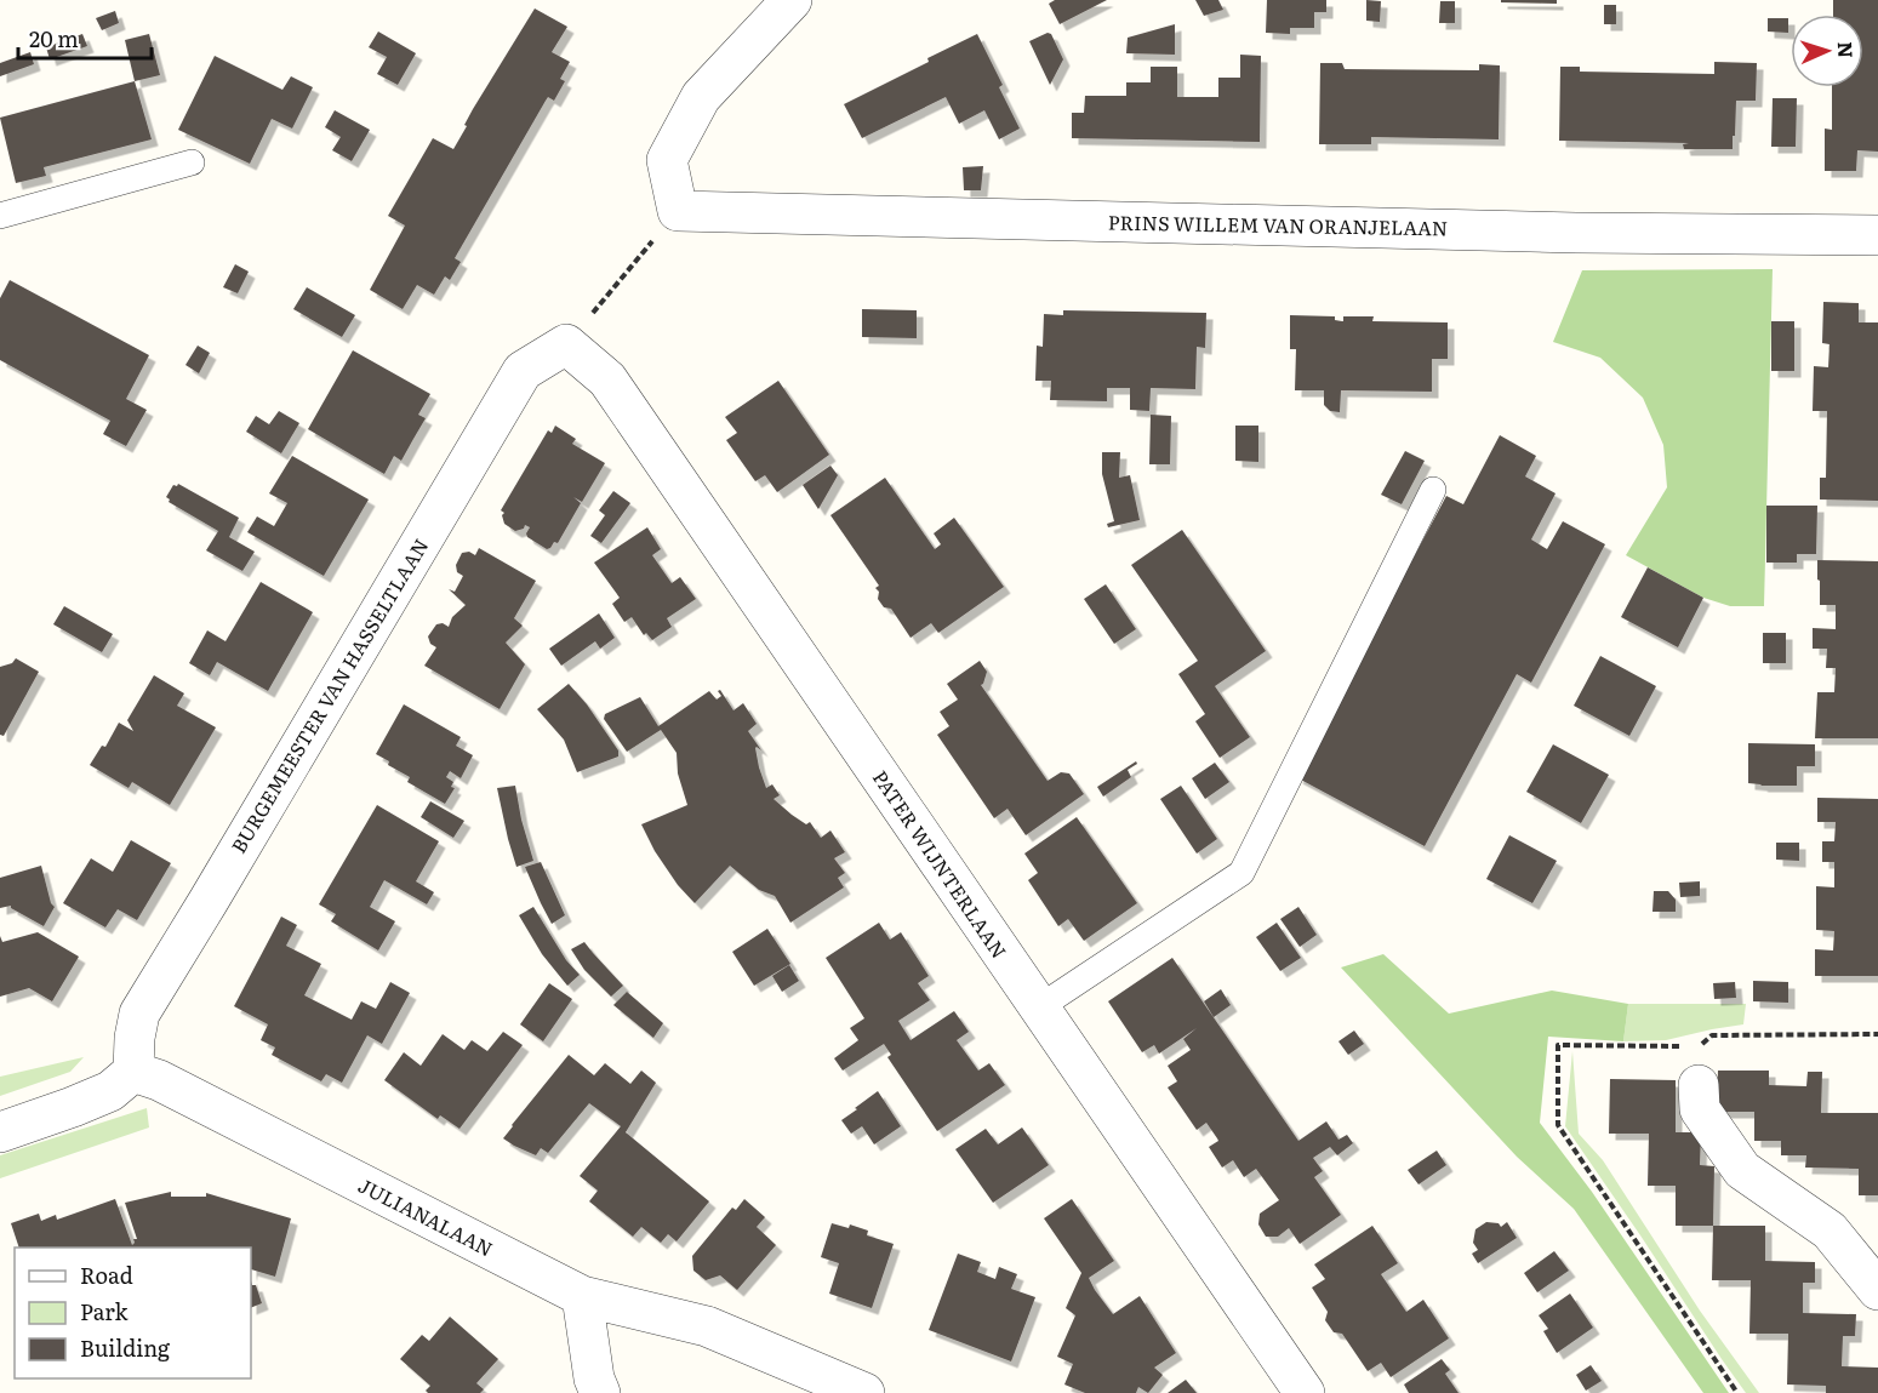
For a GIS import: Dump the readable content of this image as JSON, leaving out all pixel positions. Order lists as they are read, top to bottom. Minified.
{"streets":{"street":["PRINS WILLEM VAN ORANJELAAN","BURGEMEESTER VAN HASSELTLAAN","PATER WIJNTERLAAN","JULIANALAAN"]},"crossings":[["BURGEMEESTER VAN HASSELTLAAN","PATER WIJNTERLAAN"],["BURGEMEESTER VAN HASSELTLAAN","JULIANALAAN"]],"legend":["Road","Park","Building"],"scale_bar":"20 m","north":"right"}
